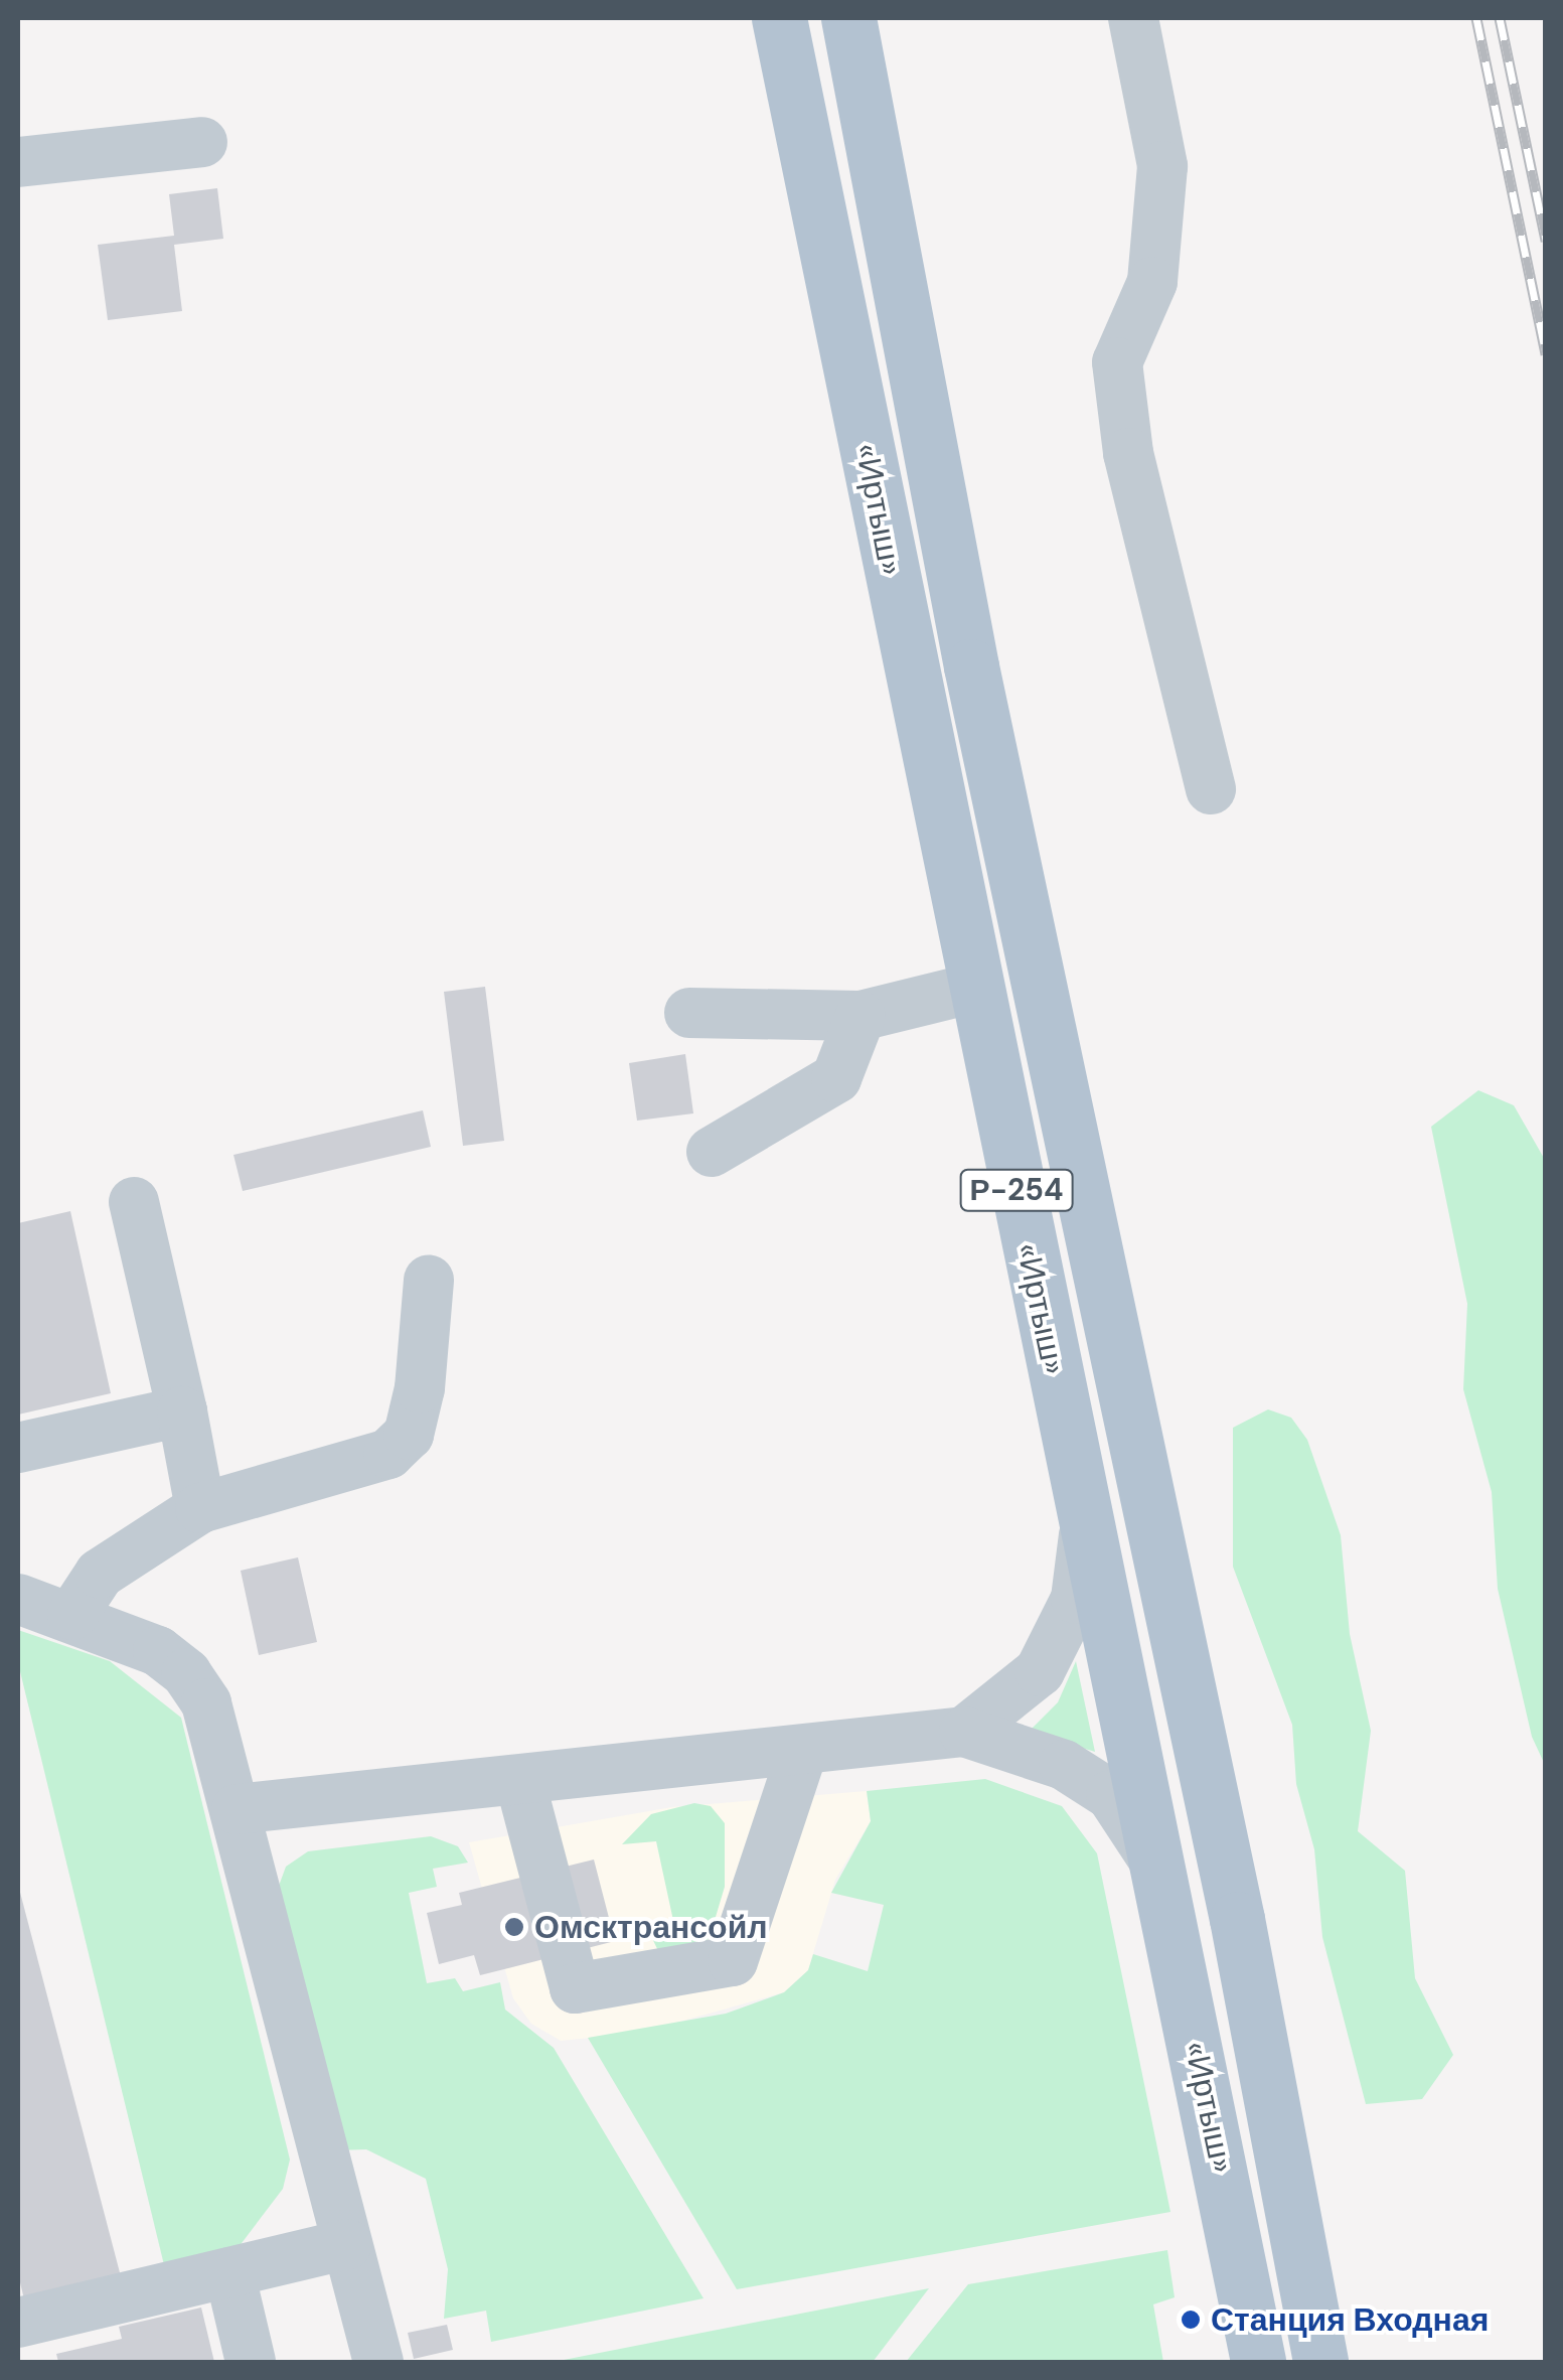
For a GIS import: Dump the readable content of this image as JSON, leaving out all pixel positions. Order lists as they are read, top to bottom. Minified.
{"streets":{"main road":["«Иртыш»","Р-254"]},"places":["Омсктрансойл","Станция Входная"]}
